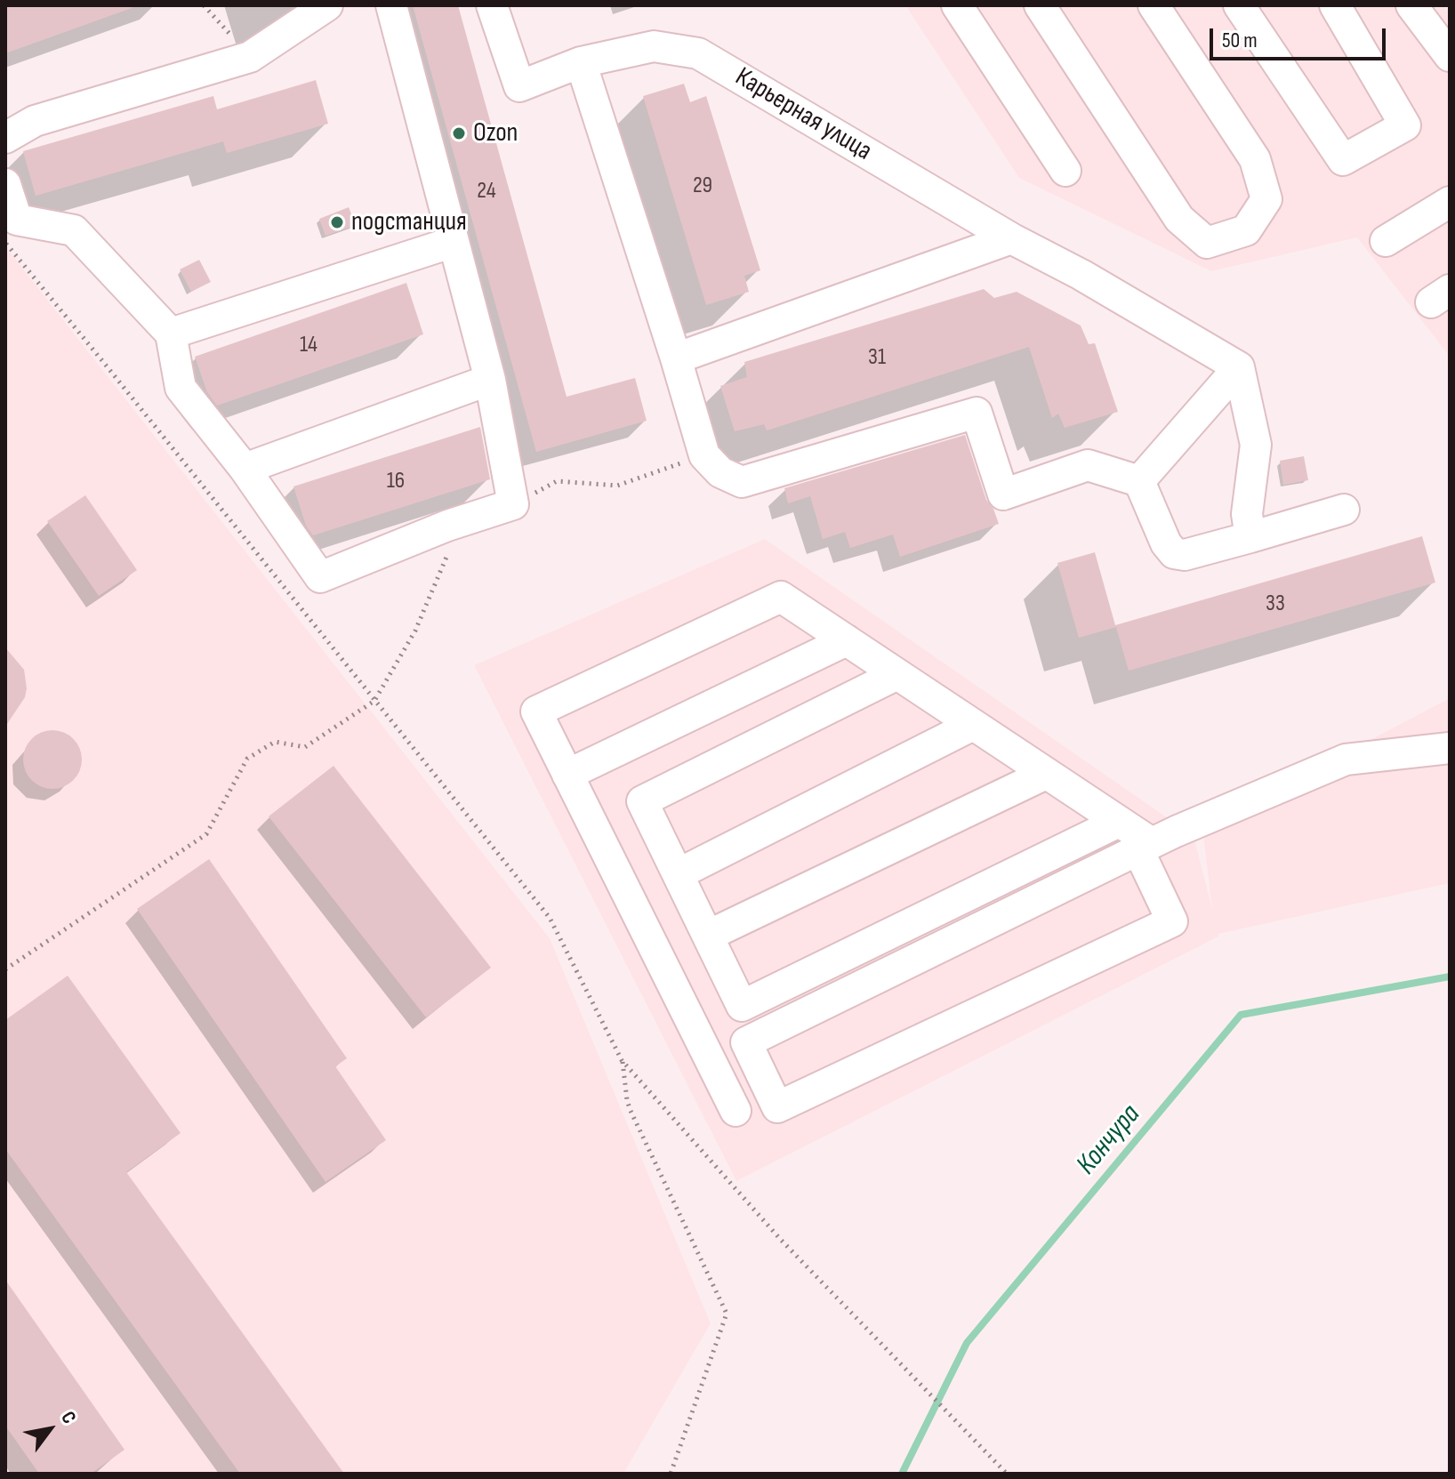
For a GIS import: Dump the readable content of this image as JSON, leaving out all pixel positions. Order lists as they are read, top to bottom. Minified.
{"streets":{"lane":["Карьерная улица"]},"water":["Кончура"],"places":["Ozon","подстанция"],"house_numbers":["29","24","14","31","16","33"],"scale_bar":"50 m","north":"top right"}
